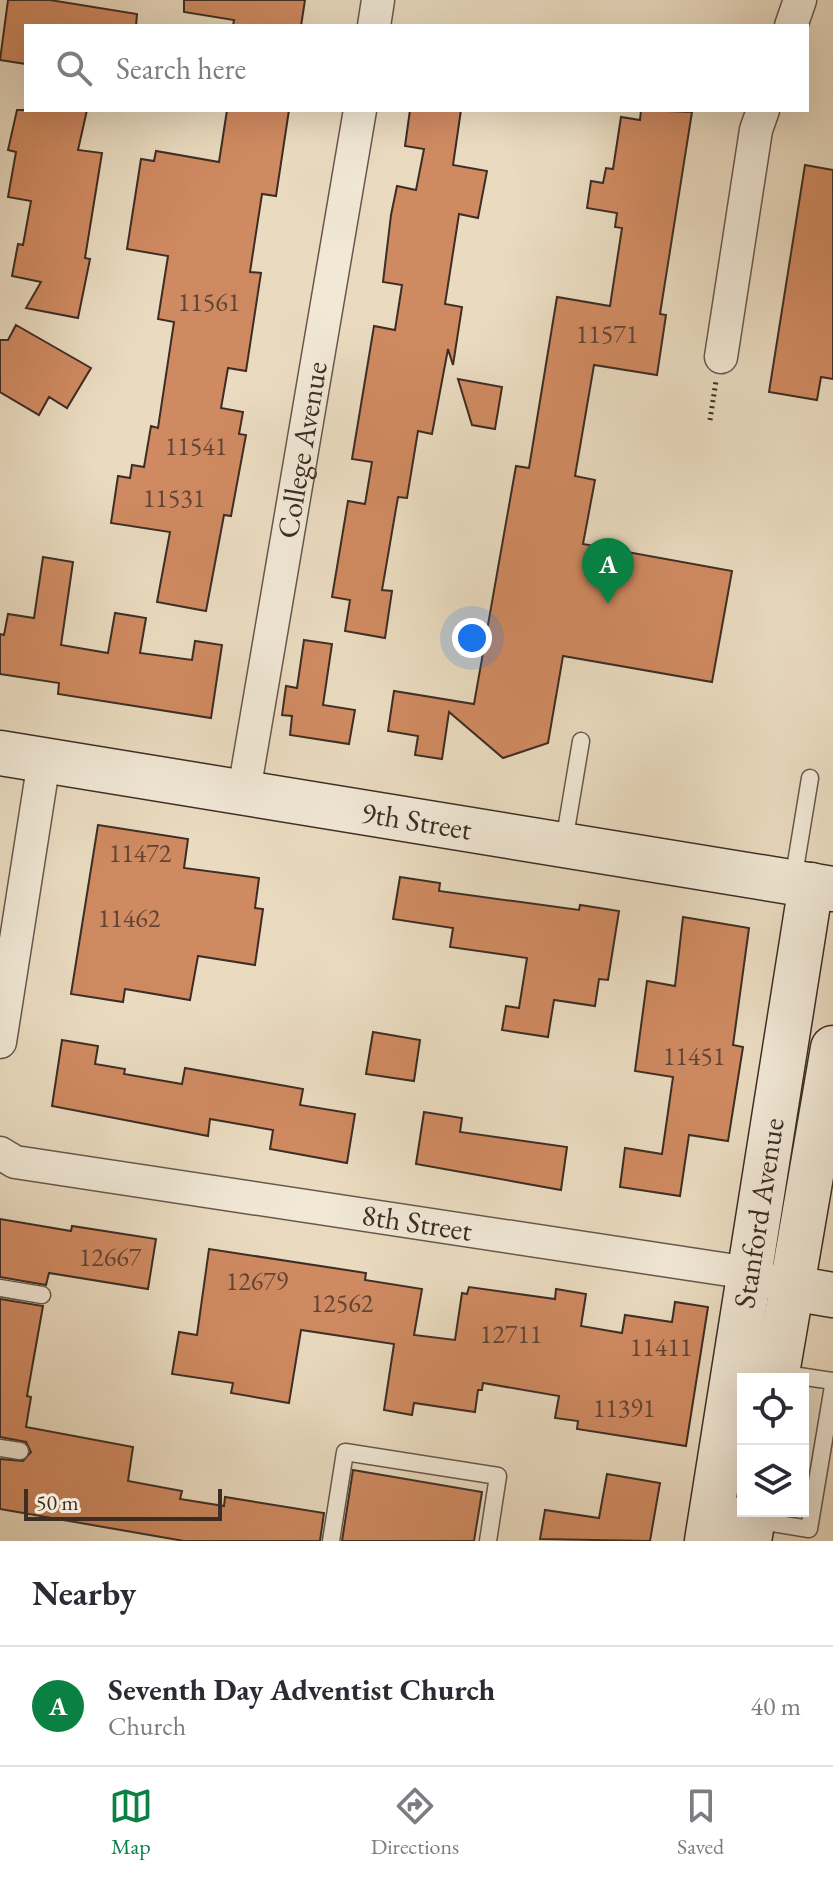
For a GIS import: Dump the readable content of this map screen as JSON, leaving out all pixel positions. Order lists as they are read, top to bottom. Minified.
{"streets":{"street":["College Avenue","9th Street","Stanford Avenue","8th Street"]},"crossings":[["College Avenue","9th Street"],["9th Street","Stanford Avenue"],["Stanford Avenue","8th Street"]],"house_numbers":["11561","11571","11541","11531","11472","11462","11451","12667","12679","12562","12711","11411","11391"],"scale_bar":"50 m","page":{"search":"Search here","pins":"A","scale":"50 m","heading":"Nearby","list":[{"mark":"A","name":"Seventh Day Adventist Church","note":"Church","value":"40 m"}],"nav":["Map","Directions","Saved"]}}
